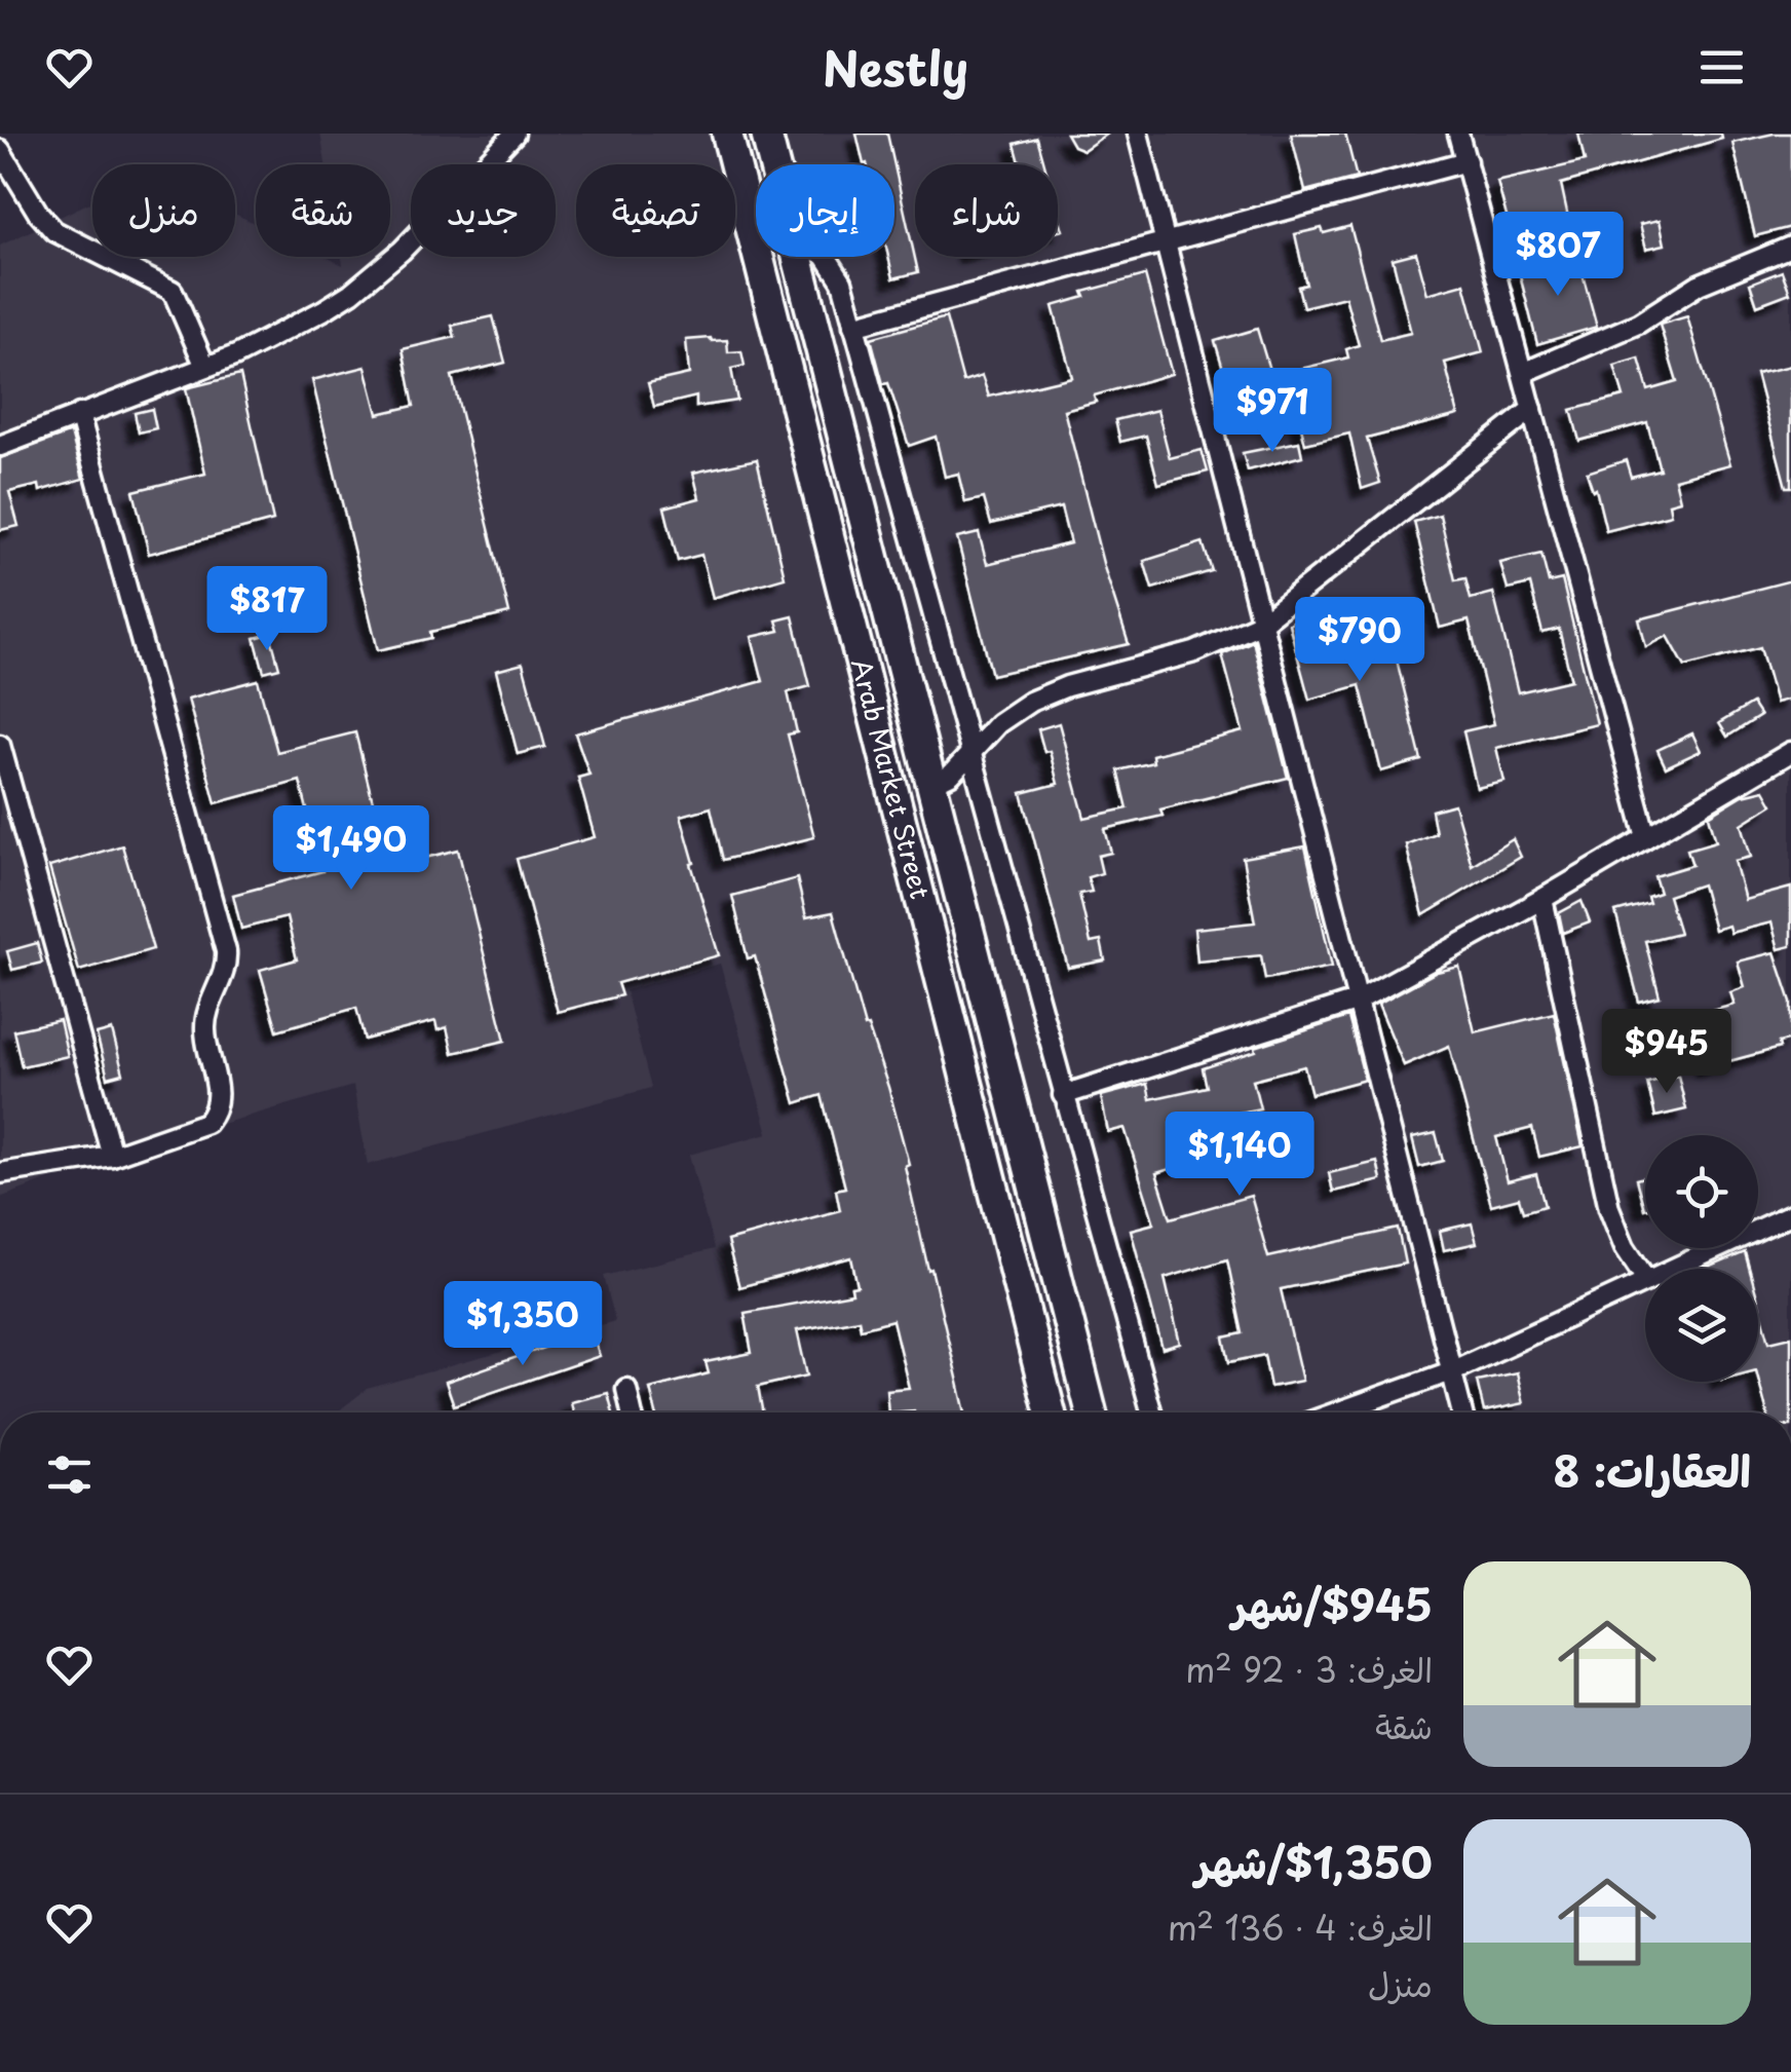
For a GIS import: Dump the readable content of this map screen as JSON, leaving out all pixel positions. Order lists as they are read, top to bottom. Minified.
{"streets":{"main road":["Arab Market Street"]},"page":{"header":"Nestly","chip":["شراء","إيجار","تصفية","جديد","شقة","منزل"],"price":["$807","$971","$817","$790","$1,490","$945","$1,140","$1,350"],"heading":"العقارات: 8","list":[{"name":"$945/شهر","note":"الغرف: 3 · 92 m² · شقة"},{"name":"$1,350/شهر","note":"الغرف: 4 · 136 m² · منزل"}]}}
